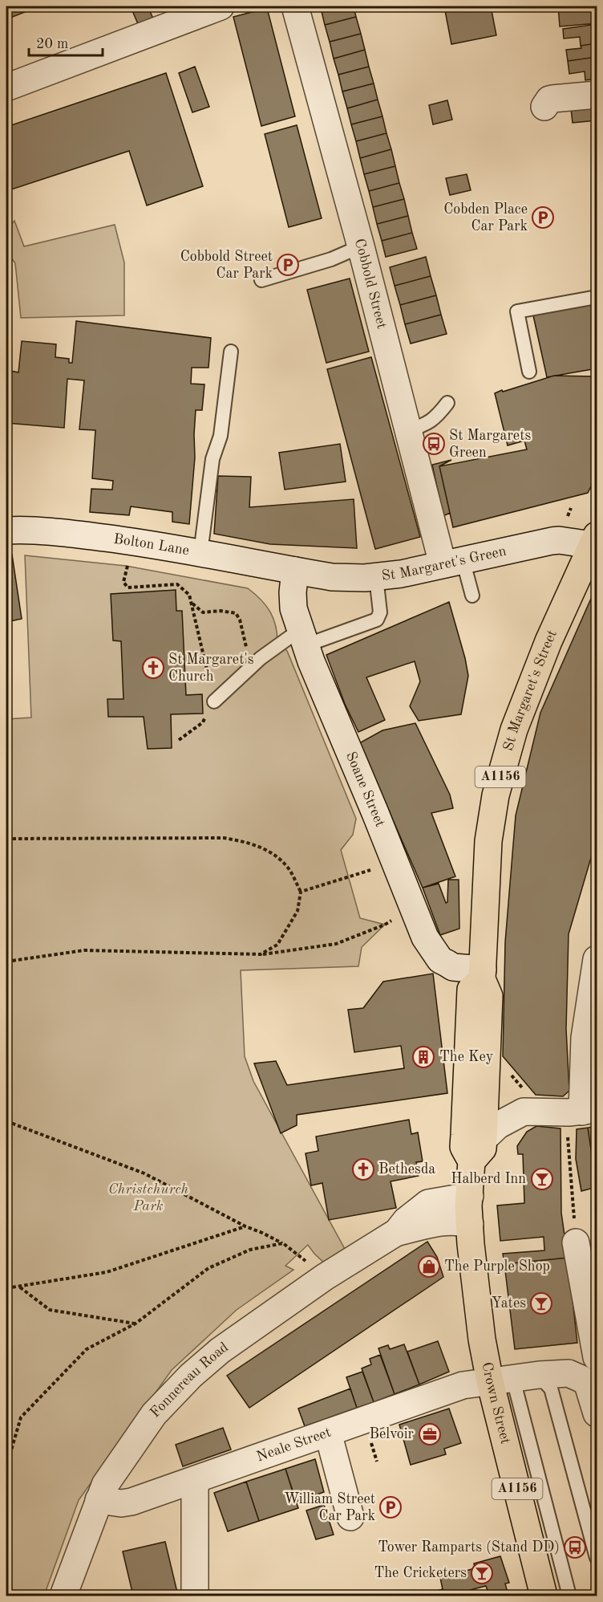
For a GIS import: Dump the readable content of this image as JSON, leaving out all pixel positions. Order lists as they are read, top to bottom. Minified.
{"streets":{"main road":["St Margaret's Street","A1156","Crown Street"],"street":["Cobbold Street","Bolton Lane","St Margaret's Green","Soane Street","Fonnereau Road","Neale Street"]},"crossings":[["Cobbold Street","St Margaret's Green"],["Bolton Lane","St Margaret's Green"],["Bolton Lane","Soane Street"],["St Margaret's Green","St Margaret's Street"],["St Margaret's Green","Soane Street"],["St Margaret's Street","A1156"],["St Margaret's Street","Soane Street"],["A1156","Soane Street"],["A1156","Fonnereau Road"],["A1156","Crown Street"],["Fonnereau Road","Crown Street"],["Fonnereau Road","Neale Street"],["Crown Street","Neale Street"]],"parks":["Christchurch Park"],"places":{"parking":["Cobden Place Car Park","Cobbold Street Car Park","William Street Car Park"],"bus stop":["St Margarets Green","Tower Ramparts (Stand DD)"],"church":["St Margaret's Church","Bethesda"],"building":["The Key"],"bar":["Halberd Inn","Yates","The Cricketers"],"shop":["The Purple Shop"],"office":["Belvoir"]},"scale_bar":"20 m"}
